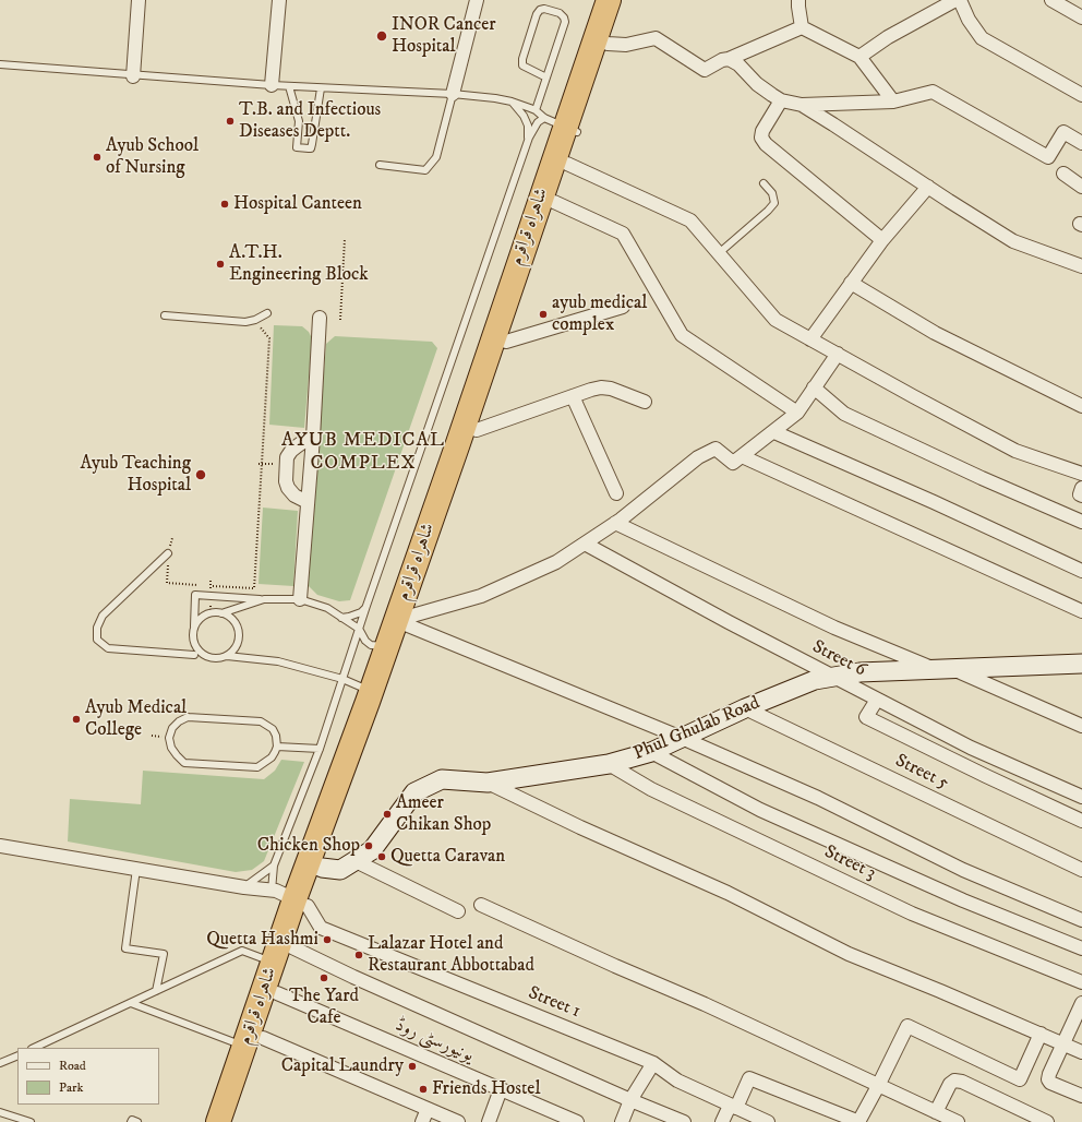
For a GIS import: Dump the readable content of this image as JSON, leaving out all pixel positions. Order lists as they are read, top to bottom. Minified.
{"streets":{"highway":["شاہراہ قراقرم"],"street":["Street 6","Phul Ghulab Road","Street 5","Street 3","Street 1","یونیورسٹی روڈ"]},"crossings":[["شاہراہ قراقرم","Phul Ghulab Road"],["شاہراہ قراقرم","Street 1"],["شاہراہ قراقرم","یونیورسٹی روڈ"],["Street 6","Phul Ghulab Road"],["Phul Ghulab Road","Street 5"],["Phul Ghulab Road","Street 3"]],"districts":["AYUB MEDICAL COMPLEX"],"places":["INOR Cancer Hospital","T.B. and Infectious Diseases Deptt.","Ayub School of Nursing","Hospital Canteen","A.T.H. Engineering Block","ayub medical complex","Ayub Teaching Hospital","Ayub Medical College","Ameer Chikan Shop","Chicken Shop","Quetta Caravan","Quetta Hashmi","Lalazar Hotel and Restaurant Abbottabad","The Yard Cafe","Capital Laundry","Friends Hostel"],"legend":["Road","Park"]}
